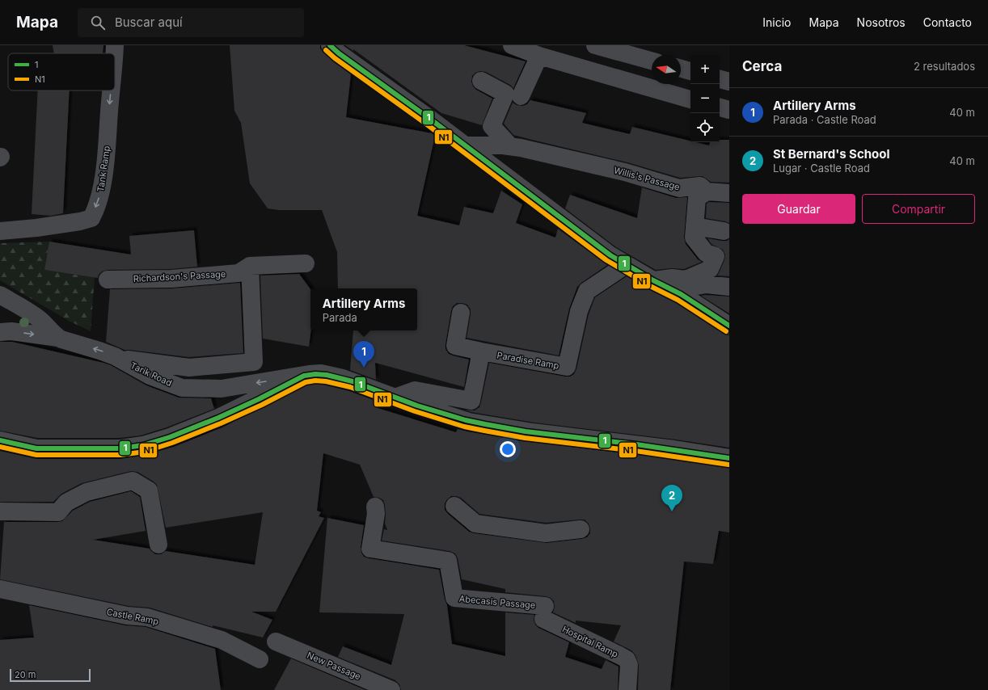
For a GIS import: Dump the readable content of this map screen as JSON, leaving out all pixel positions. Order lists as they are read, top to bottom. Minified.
{"streets":{"street":["Tank Ramp","Willis's Passage","Richardson's Passage","Paradise Ramp","Tarik Road","Abecasis Passage","Castle Ramp","Hospital Ramp","New Passage"]},"crossings":[["Abecasis Passage","Hospital Ramp"]],"one_way":["Tank Ramp"],"lines":["transit line 1","transit line N1"],"legend":["1","N1"],"scale_bar":"20 m","north":"left","page":{"header":"Mapa","search":"Buscar aquí","nav":["Inicio","Mapa","Nosotros","Contacto"],"heading":["Cerca","2 resultados"],"map_buttons":["+","−"],"list":[{"mark":"1","name":"Artillery Arms","note":"Parada · Castle Road","value":"40 m"},{"mark":"2","name":"St Bernard's School","note":"Lugar · Castle Road","value":"40 m"}],"buttons":["Guardar","Compartir"],"popup":["Artillery Arms","Parada"],"pins":["1","2"],"scale":"20 m"}}
